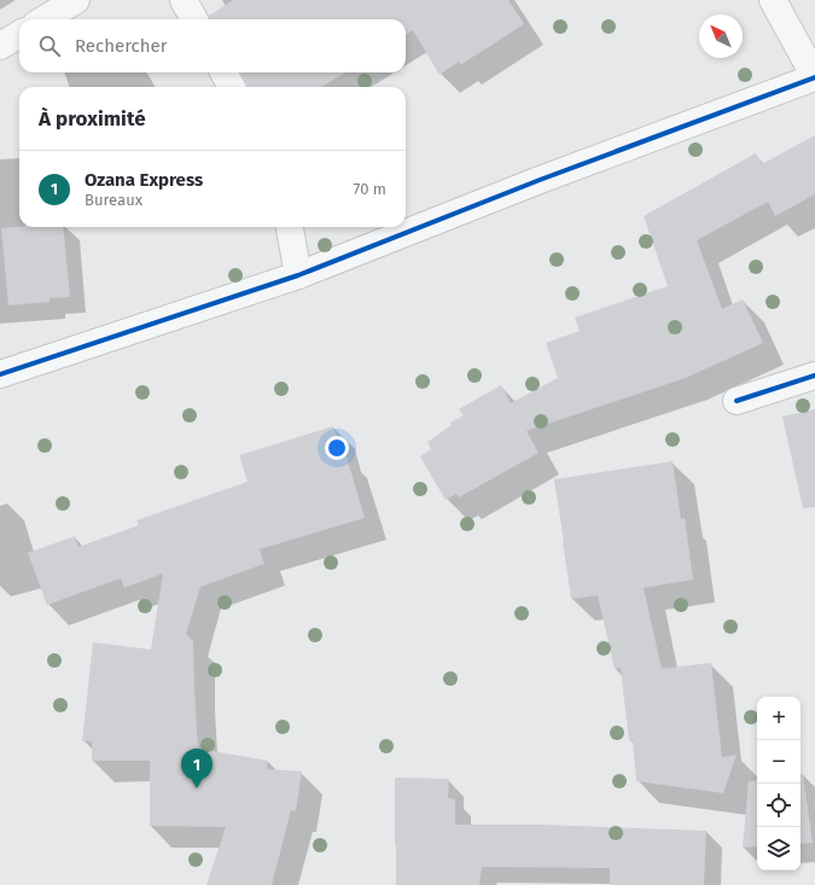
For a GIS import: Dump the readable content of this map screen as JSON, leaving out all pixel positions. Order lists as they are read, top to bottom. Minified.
{"north":"top left","page":{"search":"Rechercher","heading":"À proximité","list":[{"mark":"1","name":"Ozana Express","note":"Bureaux","value":"70 m"}],"map_buttons":["+","−"],"pins":"1"}}
